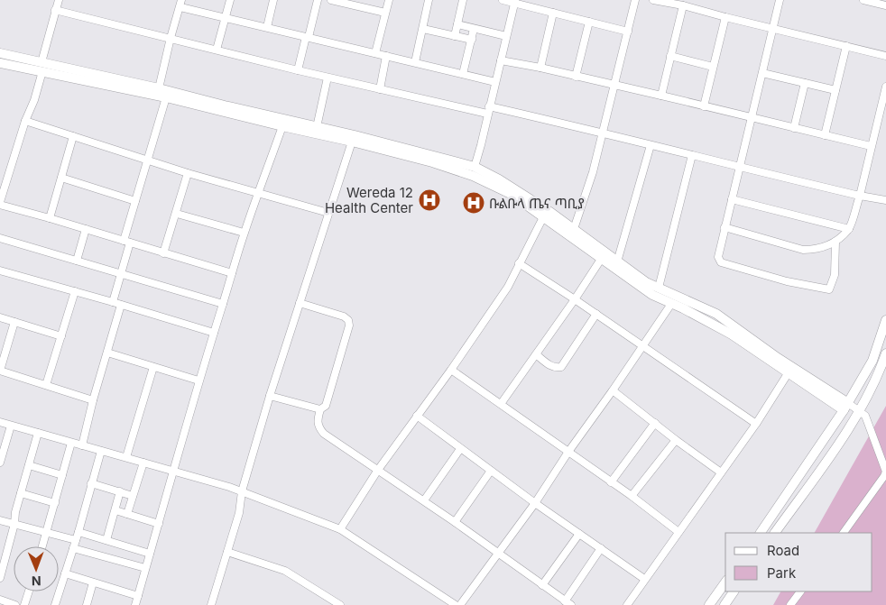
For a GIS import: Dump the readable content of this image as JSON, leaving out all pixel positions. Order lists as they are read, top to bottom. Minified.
{"places":{"hospital":["Wereda 12 Health Center","ቡልቡላ ጤና ጣቢያ"]},"legend":["Road","Park"],"north":"bottom"}
